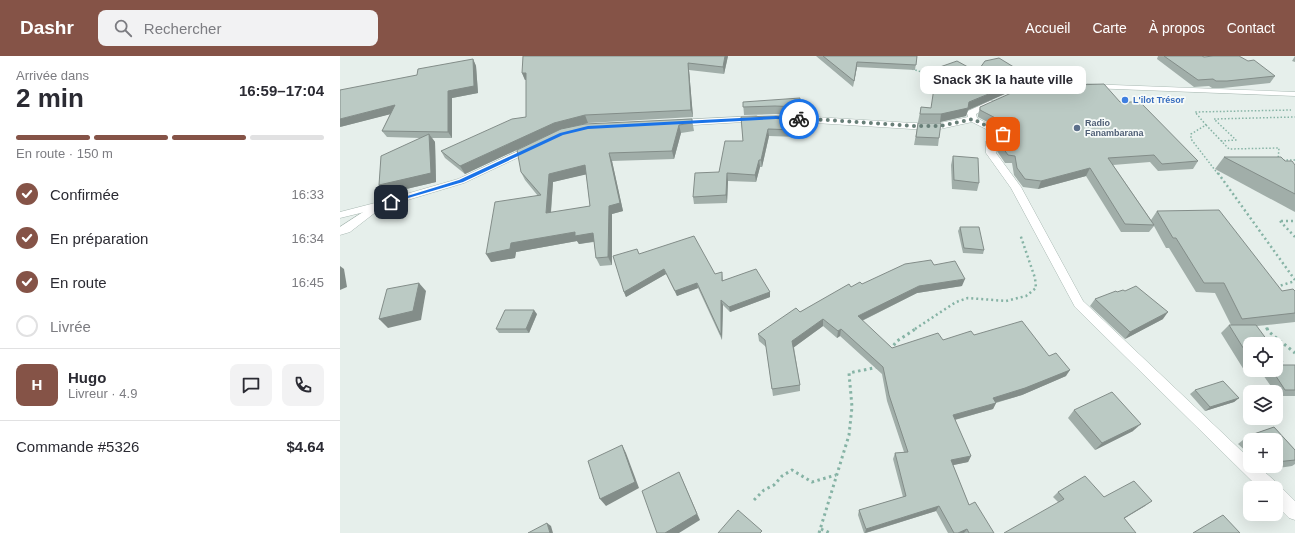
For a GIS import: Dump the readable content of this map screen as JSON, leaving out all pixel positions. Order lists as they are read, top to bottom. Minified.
{"places":["L'ilot Trésor","Radio Fanambarana","Snack 3K la haute ville"],"page":{"header":"Dashr","search":"Rechercher","nav":["Accueil","Carte","À propos","Contact"],"heading":["2 min","Arrivée dans","16:59–17:04"],"panel":["Hugo","Livreur · 4.9","Commande #5326","$4.64"],"bubble":"Snack 3K la haute ville","bar":"En route · 150 m","list":[["Confirmée","16:33"],["En préparation","16:34"],["En route","16:45"],"Livrée"],"map_buttons":["+","−"],"round":"H"}}
